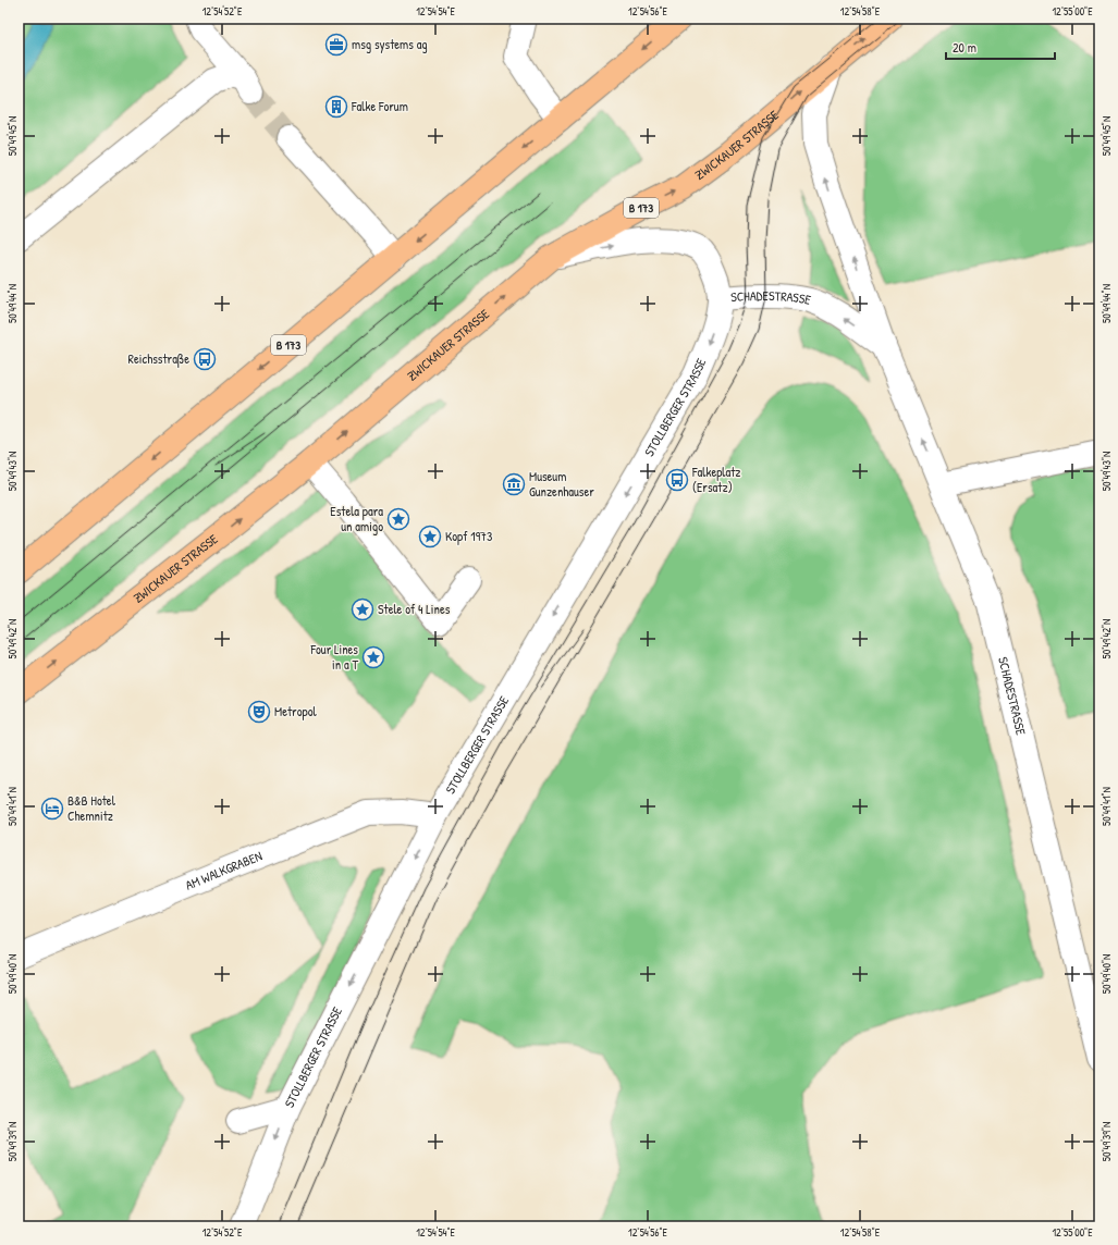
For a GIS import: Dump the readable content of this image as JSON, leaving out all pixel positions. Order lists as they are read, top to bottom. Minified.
{"streets":{"main road":["ZWICKAUER STRASSE","B 173"],"street":["SCHADESTRASSE","STOLLBERGER STRASSE","AM WALKGRABEN"]},"crossings":[["ZWICKAUER STRASSE","SCHADESTRASSE"],["SCHADESTRASSE","STOLLBERGER STRASSE"],["STOLLBERGER STRASSE","AM WALKGRABEN"]],"one_way":["STOLLBERGER STRASSE"],"places":{"office":["msg systems ag"],"building":["Falke Forum"],"bus stop":["Reichsstraße","Falkeplatz (Ersatz)"],"museum":["Museum Gunzenhauser"],"place":["Estela para un amigo","Kopf 1973","Stele of 4 Lines","Four Lines in a T"],"theatre":["Metropol"],"hotel":["B&B Hotel Chemnitz"]},"scale_bar":"20 m","coordinates":["12°54'52\"E","12°54'54\"E","12°54'56\"E","12°54'58\"E","12°55'00\"E","50°49'45\"N","50°49'44\"N","50°49'43\"N","50°49'42\"N","50°49'41\"N","50°49'40\"N","50°49'39\"N"]}
